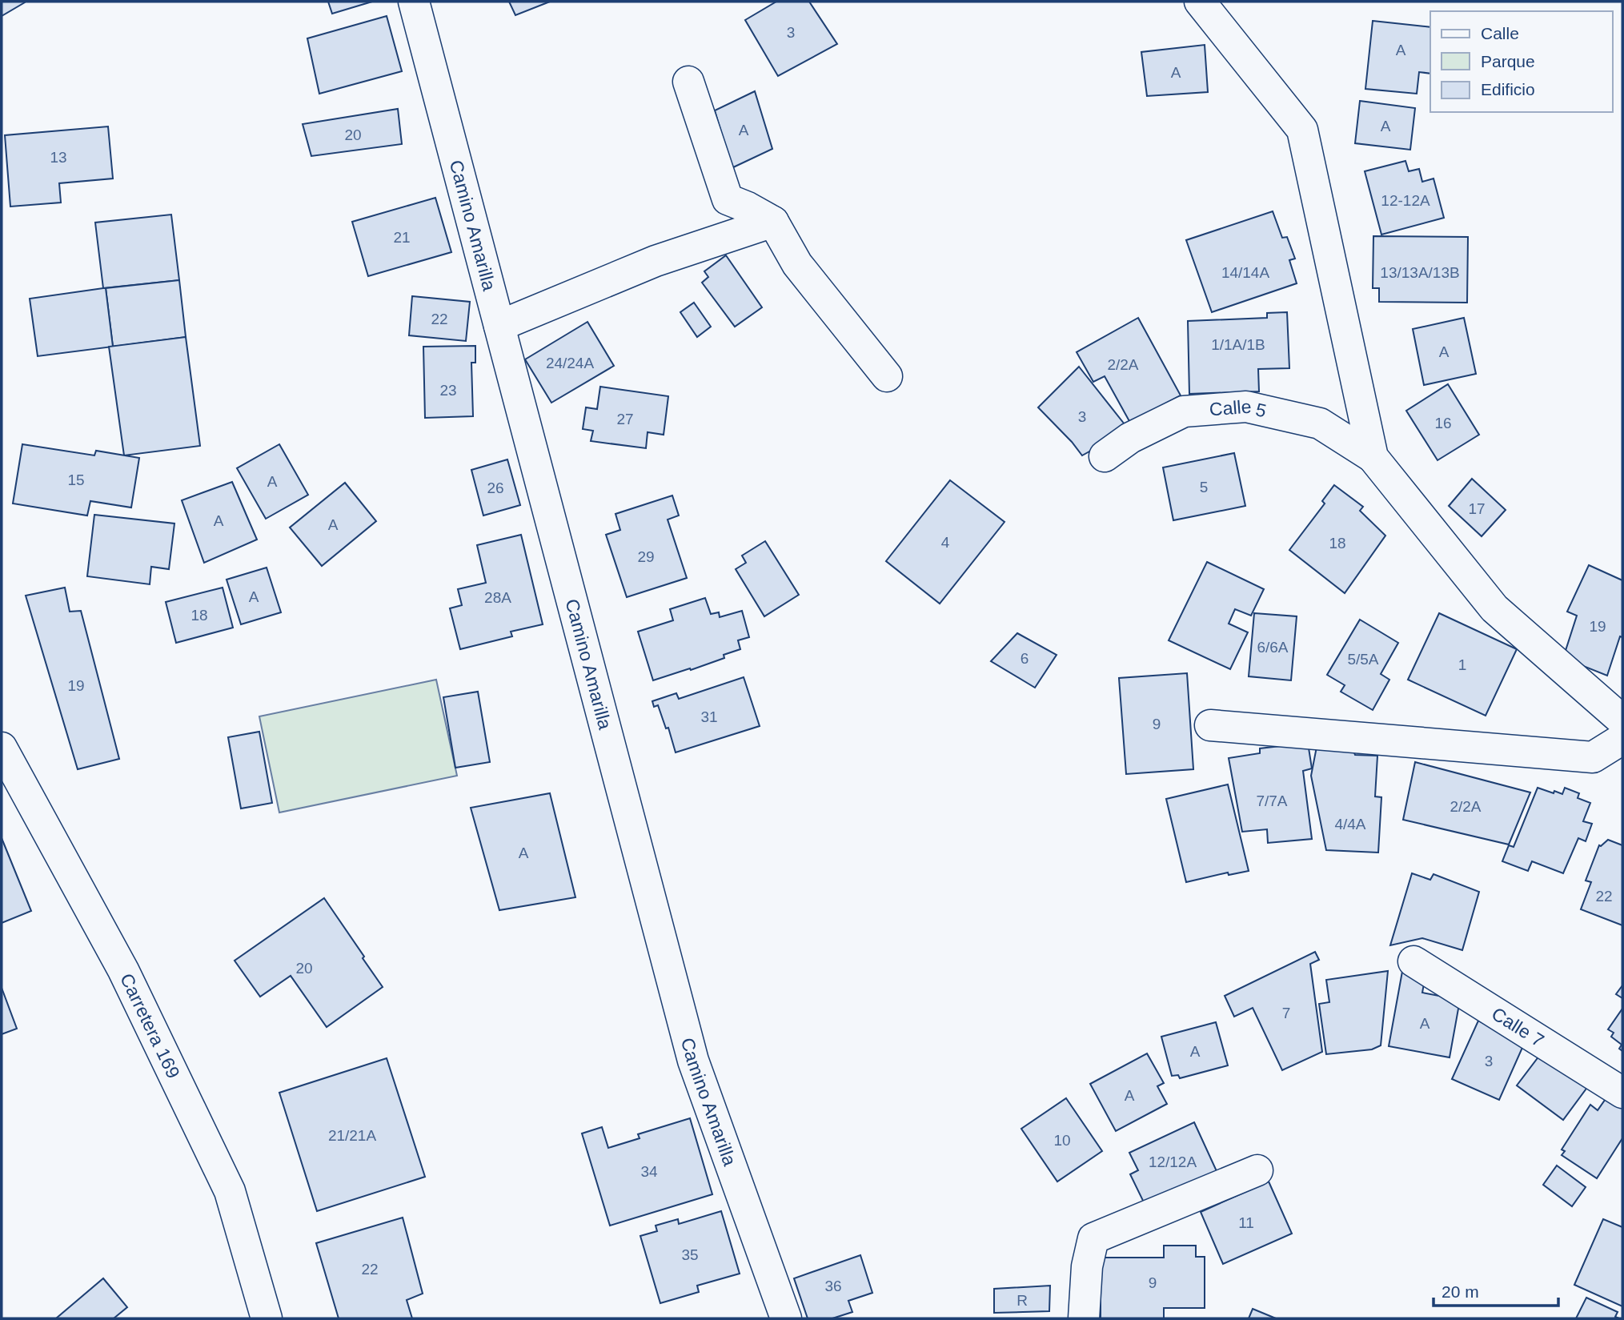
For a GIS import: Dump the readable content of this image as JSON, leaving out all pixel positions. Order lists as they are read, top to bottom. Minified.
{"streets":{"street":["Camino Amarilla","Calle 5","Carretera 169","Calle 7"]},"house_numbers":["3","A","A","A","A","20","13","12-12A","21","14/14A","13/13A/13B","22","1/1A/1B","A","24/24A","2/2A","23","3","27","16","15","A","5","26","17","A","A","4","18","29","A","28A","18","19","6/6A","6","5/5A","1","19","31","9","7/7A","2/2A","4/4A","A","22","20","7","A","A","3","A","21/21A","10","12/12A","34","11","35","22","9","36","R"],"legend":["Calle","Parque","Edificio"],"scale_bar":"20 m"}
